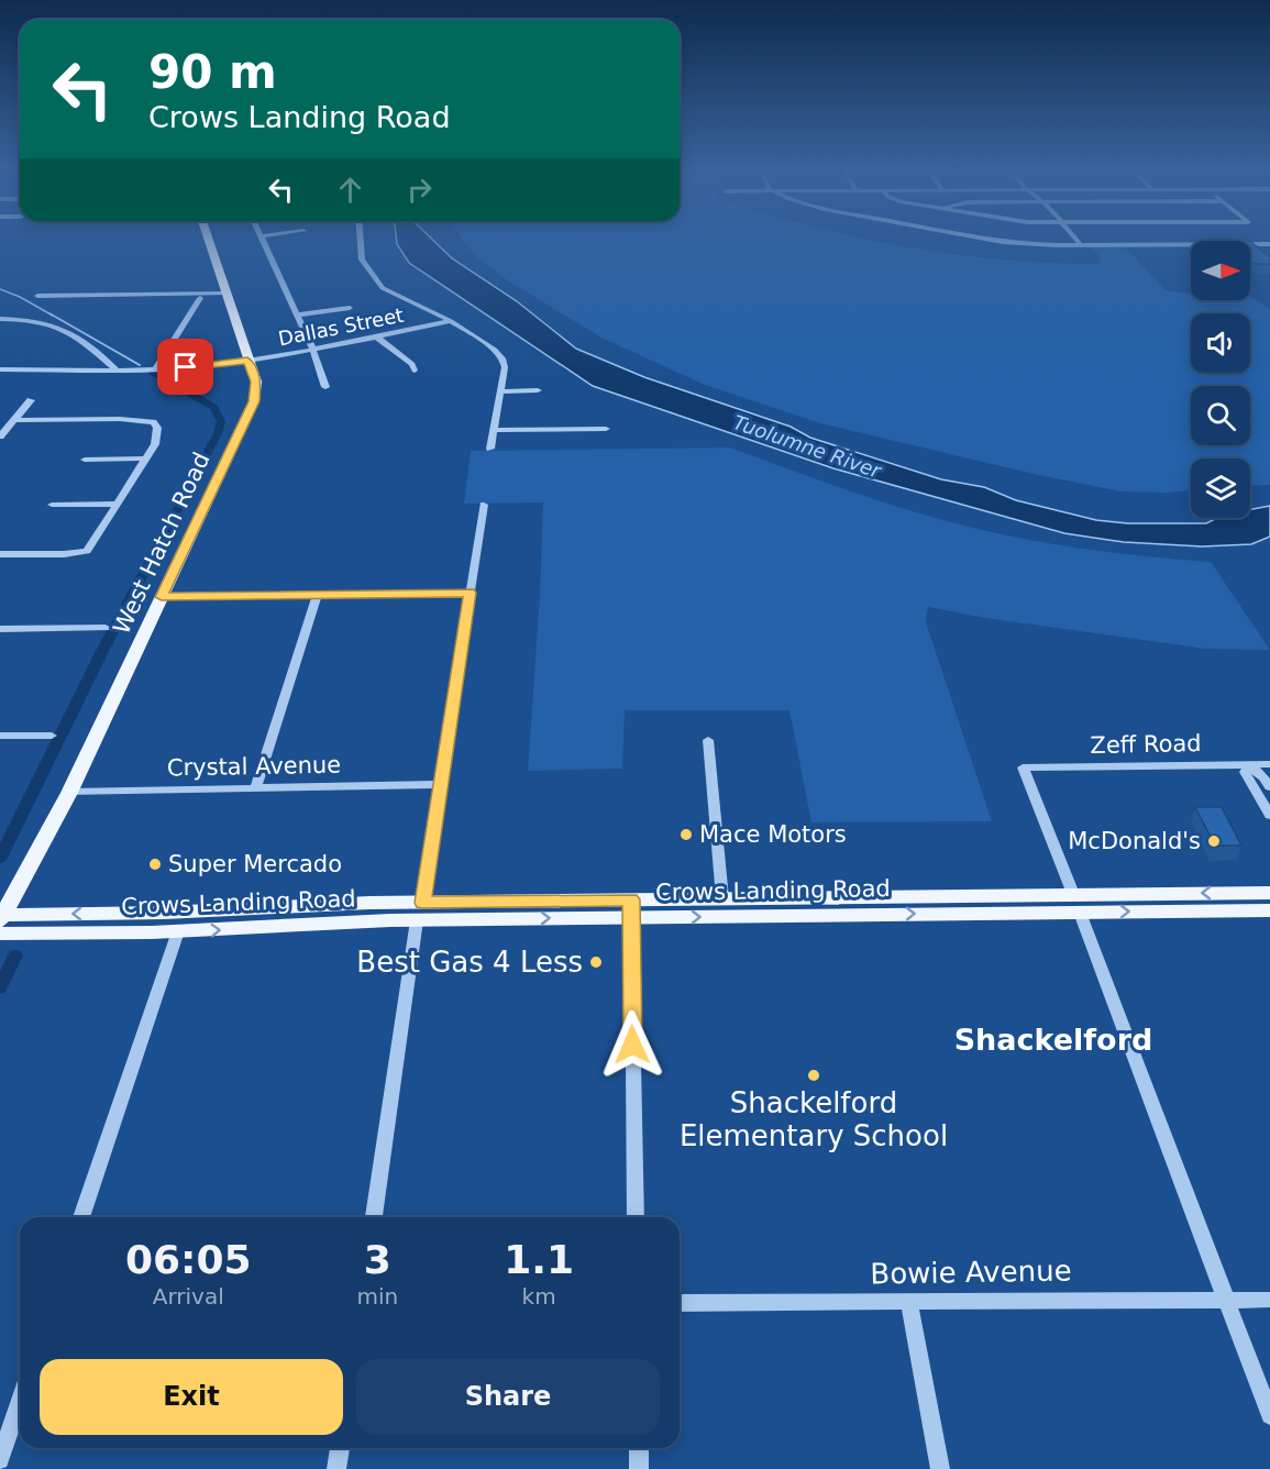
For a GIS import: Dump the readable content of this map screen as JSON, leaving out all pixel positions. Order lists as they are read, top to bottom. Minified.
{"streets":{"main road":["West Hatch Road","Crows Landing Road"],"street":["Dallas Street","Zeff Road","Crystal Avenue","Bowie Avenue"]},"crossings":[["Dallas Street","West Hatch Road"],["West Hatch Road","Crystal Avenue"],["West Hatch Road","Crows Landing Road"],["Zeff Road","Crows Landing Road"]],"districts":["Shackelford"],"water":["Tuolumne River"],"places":["Mace Motors","McDonald's","Super Mercado","Best Gas 4 Less","Shackelford Elementary School"],"north":"right","page":{"turn":["90 m","Crows Landing Road"],"eta":["06:05","Arrival","3","min","1.1","km"],"buttons":["Exit","Share"]}}
